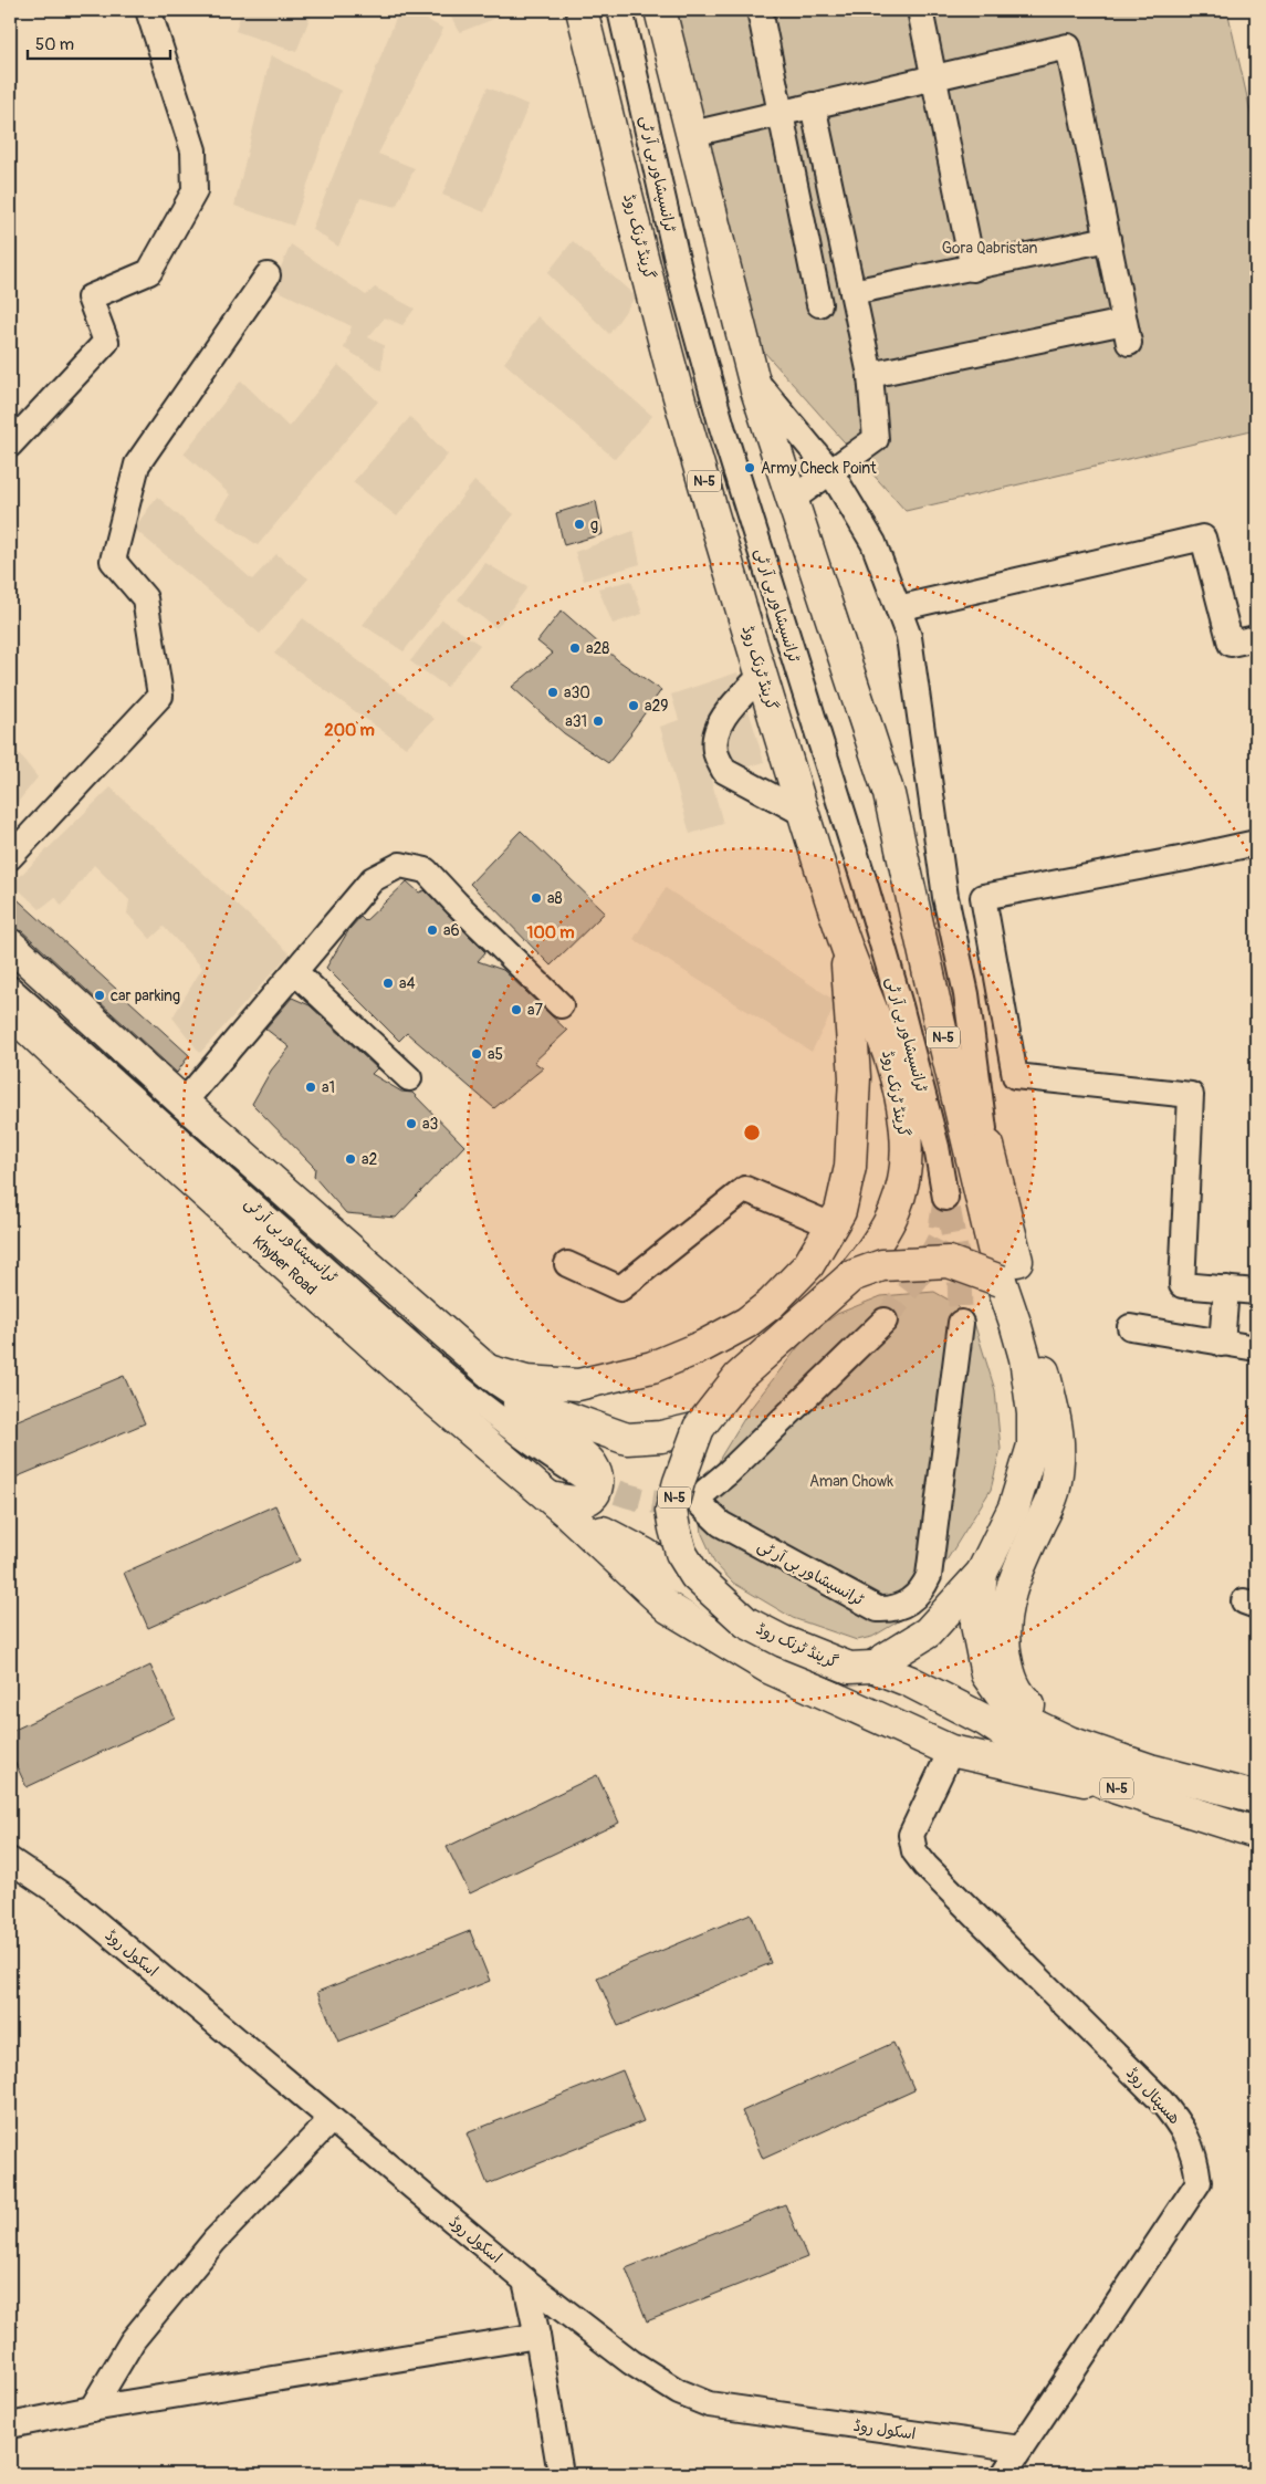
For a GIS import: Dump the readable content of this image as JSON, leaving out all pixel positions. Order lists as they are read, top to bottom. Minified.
{"streets":{"main road":["گرینڈ ٹرنک روڈ","N-5","Khyber Road"],"street":["ٹرانسپشاور بی آر ٹی","اسکول روڈ","ھسپتال روڈ"]},"crossings":[["اسکول روڈ","ھسپتال روڈ"]],"parks":["Gora Qabristan","Aman Chowk"],"places":["Army Check Point","g","a28","a30","a29","a31","a8","a6","a4","car parking","a7","a5","a1","a3","a2"],"scale_bar":"50 m","rings":["200 m","100 m"]}
